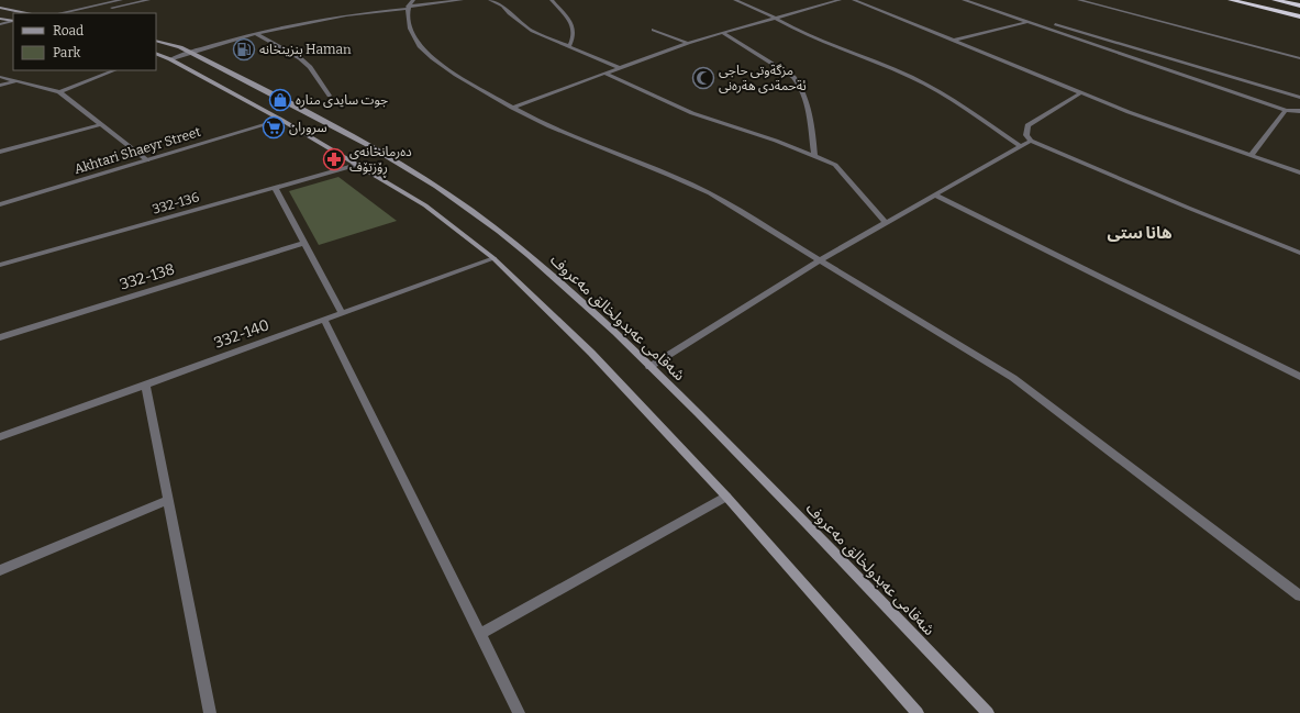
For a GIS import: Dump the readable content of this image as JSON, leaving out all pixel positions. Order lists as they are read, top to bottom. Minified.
{"streets":{"main road":["شەقامی عەبدولخالق مەعروف"],"street":["Akhtari Shaeyr Street","332-136","332-138","332-140"]},"districts":["هانا ستى"],"places":{"fuel station":["بنزینخانە Haman"],"mosque":["مزگةوتی حاجی ئةحمةدی هةرەنی"],"shop":["جوت سايدى مناره"],"supermarket":["سروران"],"pharmacy":["دەرمانخانەی ڕۆزتۆف"]},"legend":["Road","Park"]}
